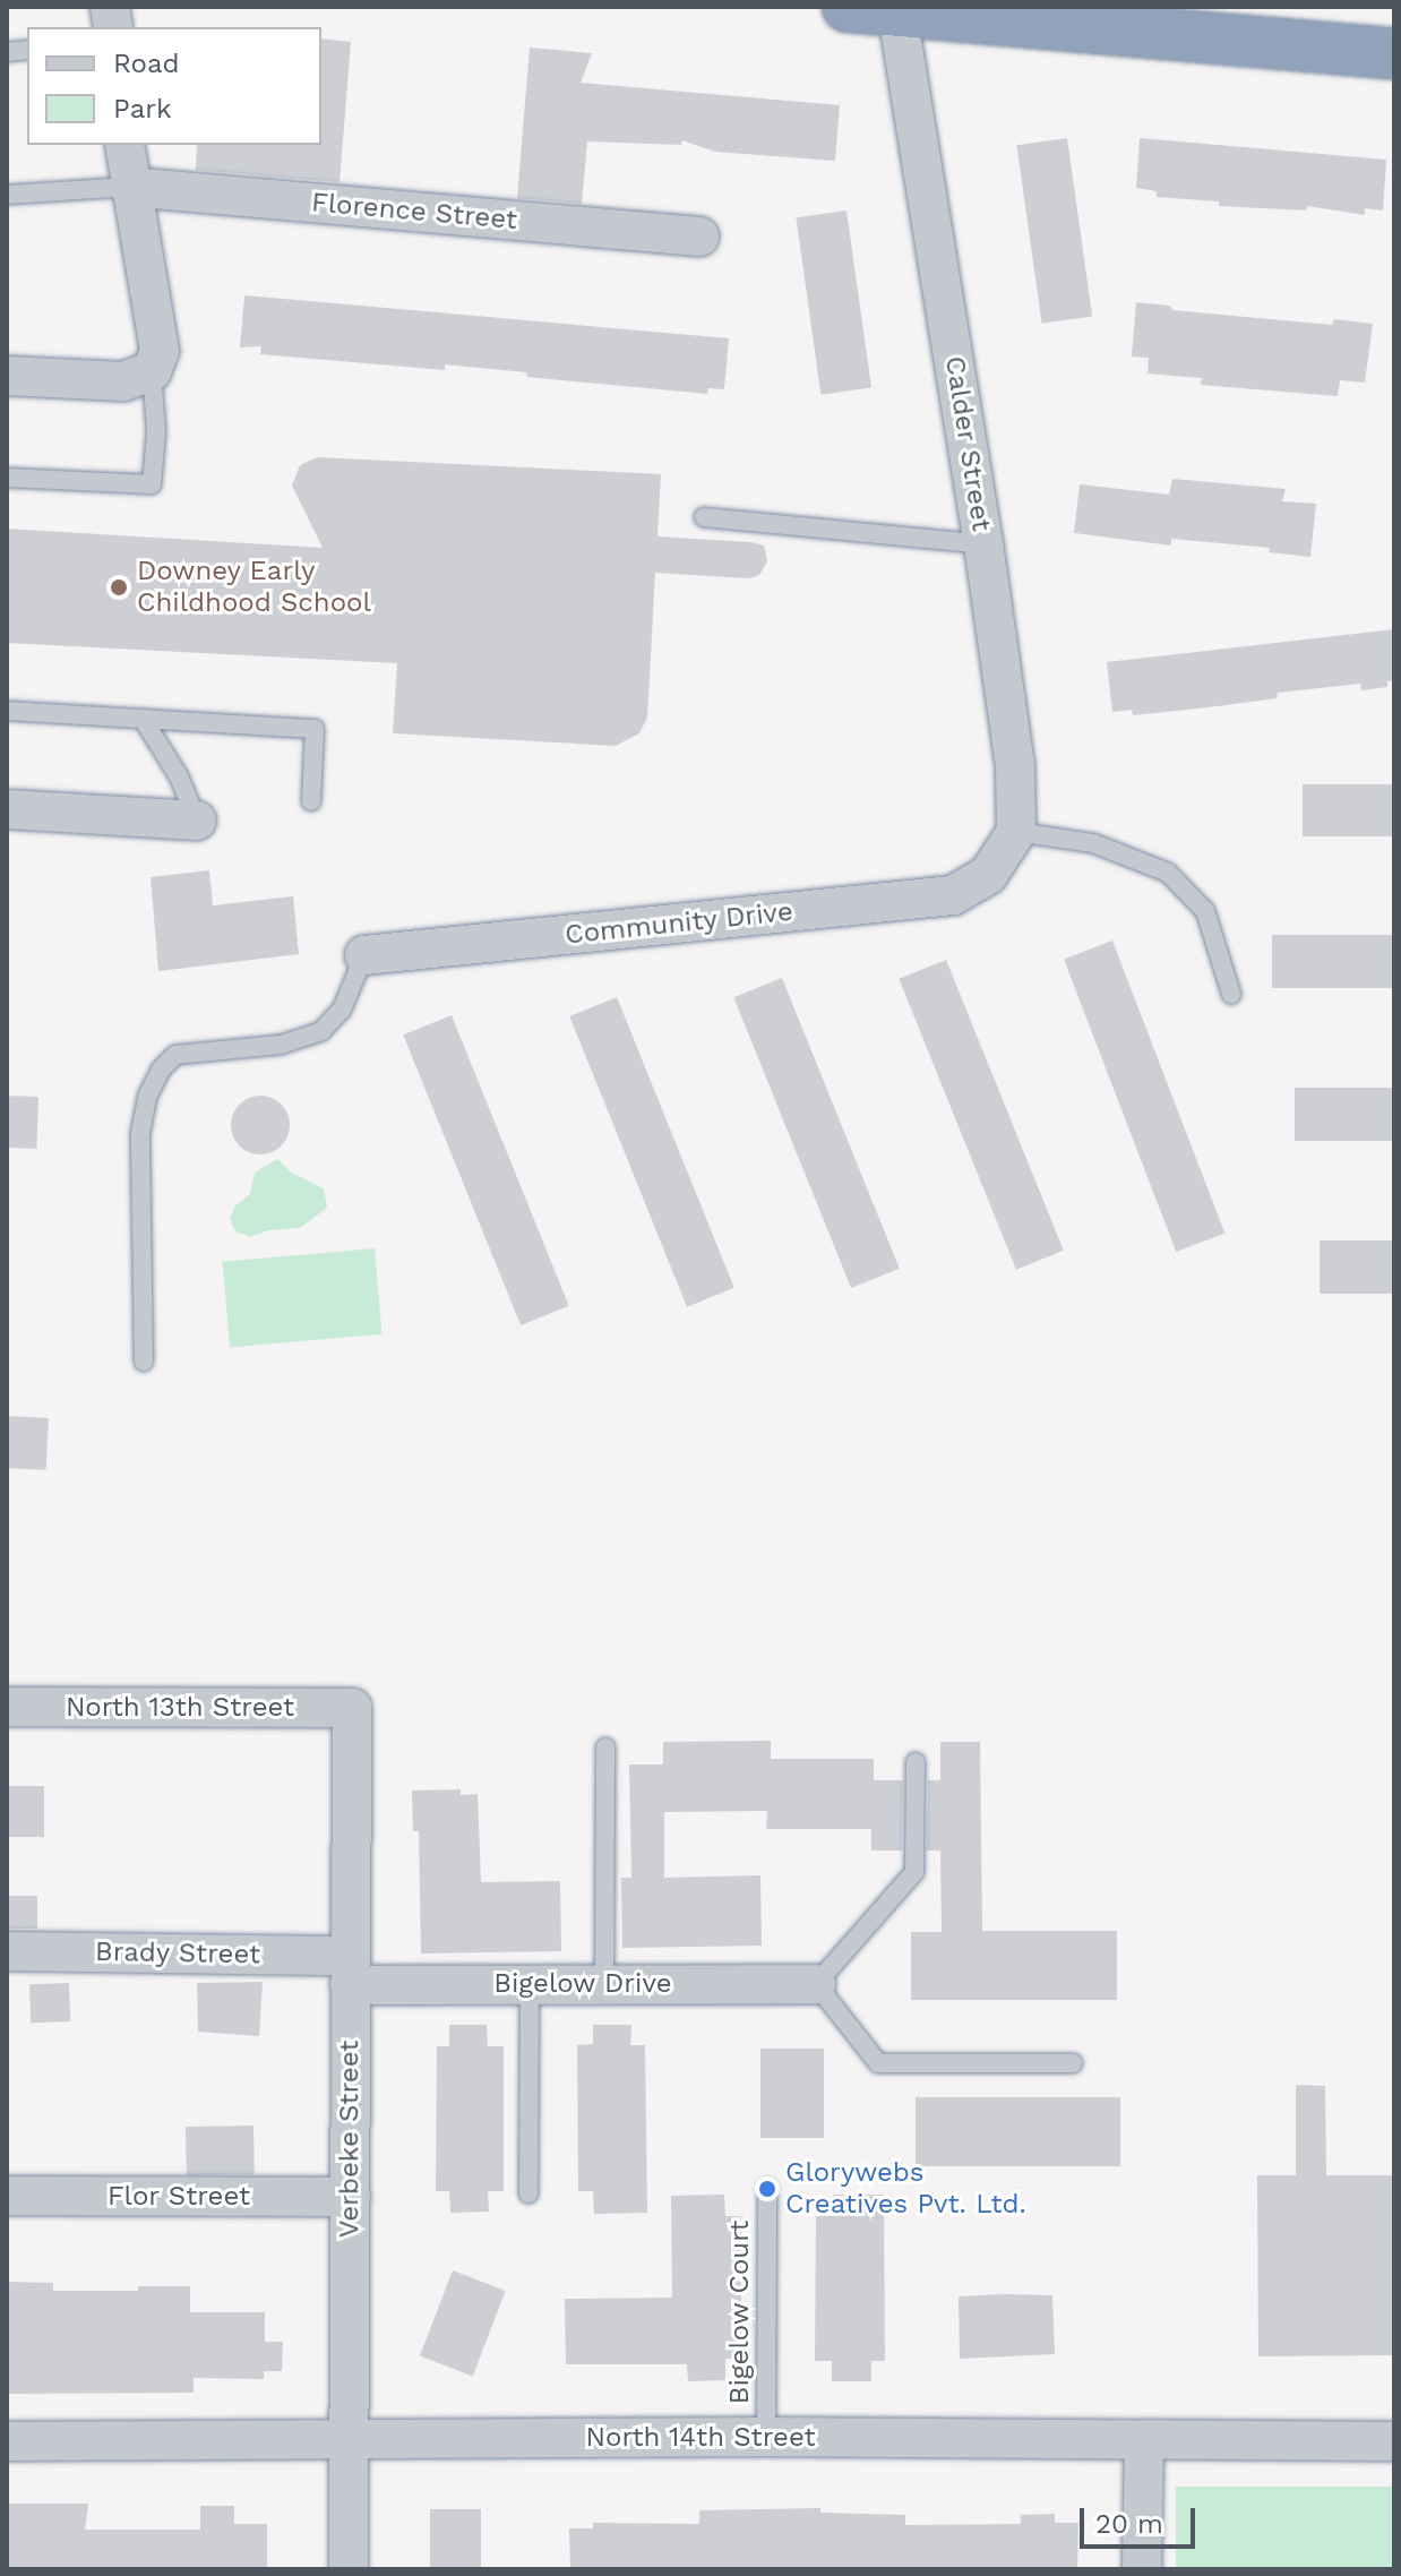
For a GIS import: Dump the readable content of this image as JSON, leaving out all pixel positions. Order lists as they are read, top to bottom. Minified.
{"streets":{"street":["Florence Street","Calder Street","Community Drive","North 13th Street","Brady Street","Bigelow Drive","Verbeke Street","Flor Street","North 14th Street"],"lane":["Bigelow Court"]},"crossings":[["Calder Street","Community Drive"],["North 13th Street","Verbeke Street"],["Brady Street","Bigelow Drive"],["Brady Street","Verbeke Street"],["Bigelow Drive","Verbeke Street"],["Verbeke Street","Flor Street"],["Verbeke Street","North 14th Street"],["Bigelow Court","North 14th Street"]],"places":["Downey Early Childhood School","Glorywebs Creatives Pvt. Ltd."],"legend":["Road","Park"],"scale_bar":"20 m"}
